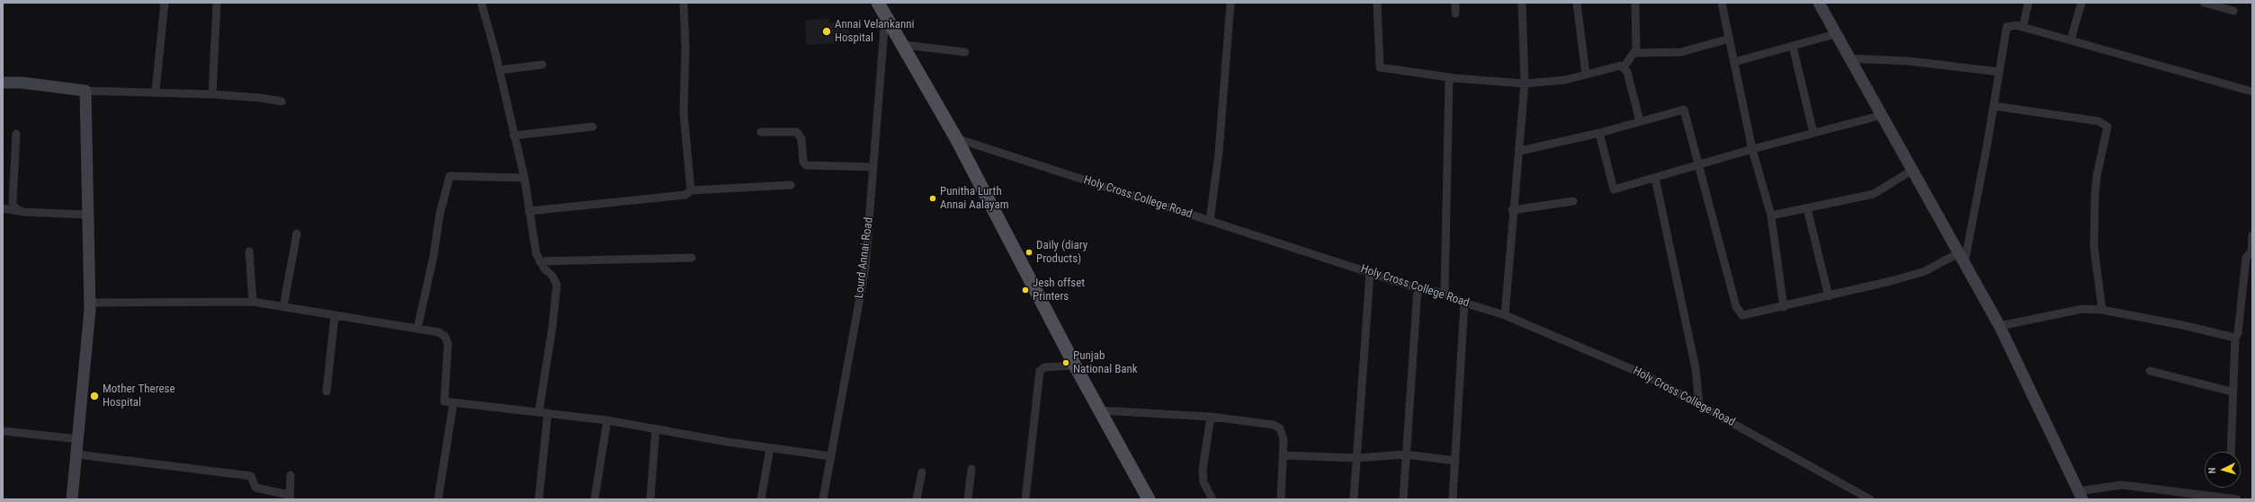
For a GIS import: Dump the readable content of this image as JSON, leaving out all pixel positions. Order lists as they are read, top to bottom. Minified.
{"streets":{"street":["Holy Cross College Road","Lourd Annai Road"]},"places":["Annai Velankanni Hospital","Punitha Lurth Annai Aalayam","Daily (diary Products)","Jesh offset Printers","Punjab National Bank","Mother Therese Hospital"],"north":"left"}
